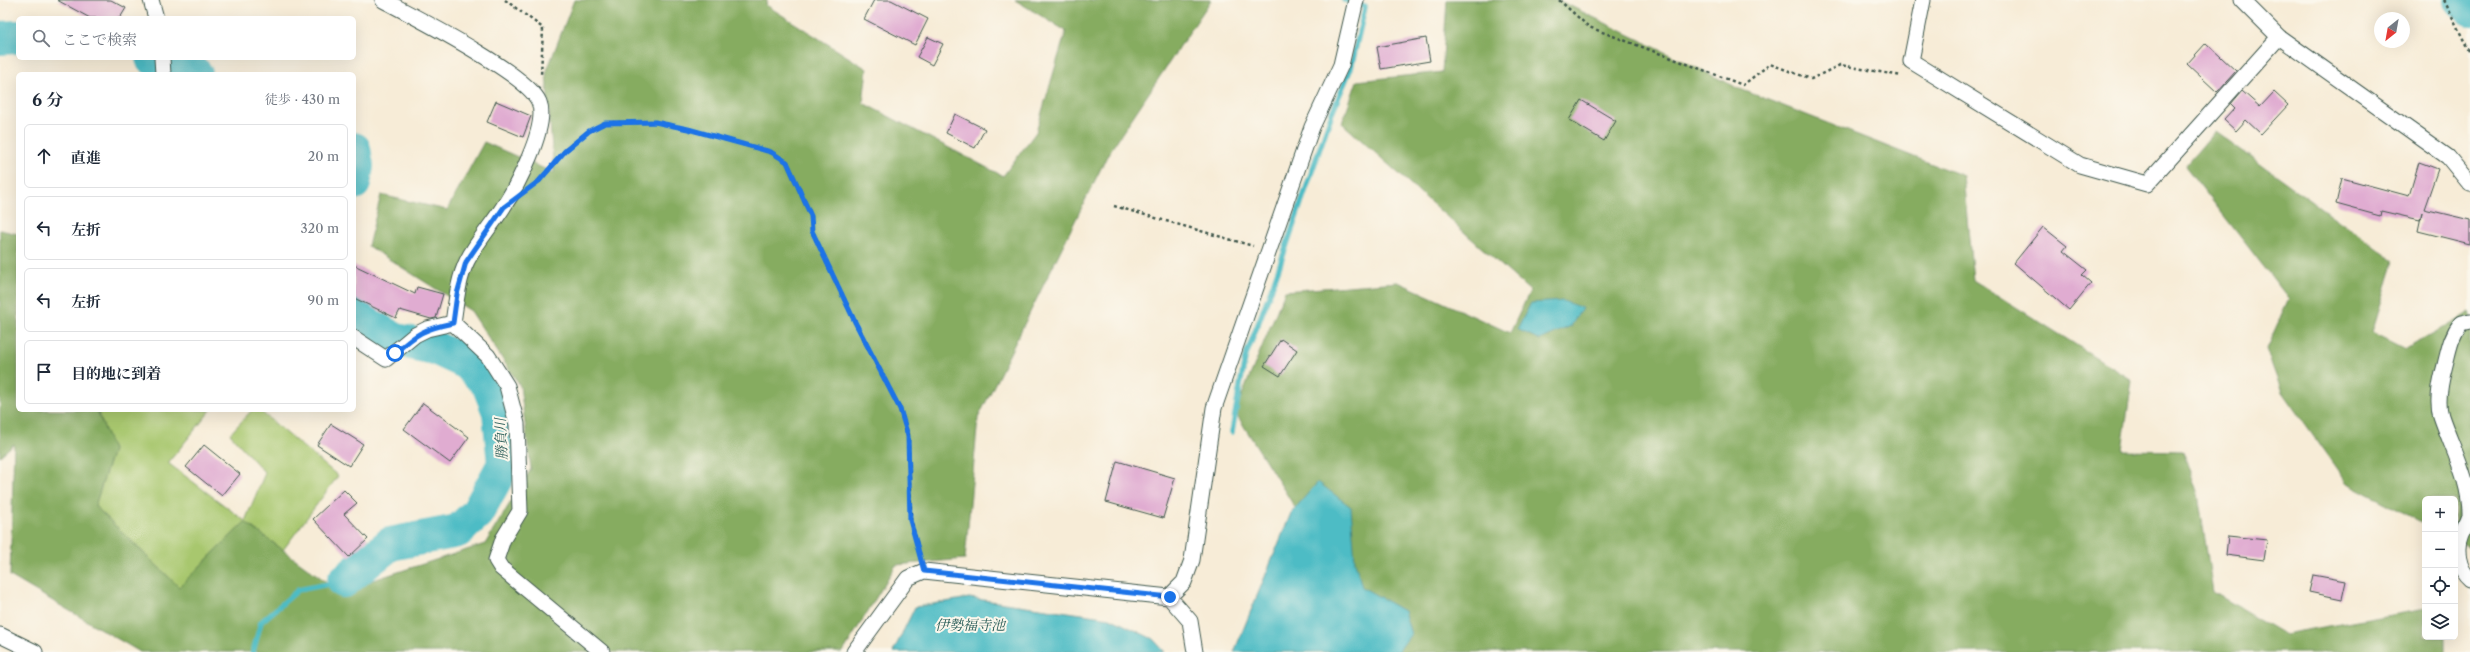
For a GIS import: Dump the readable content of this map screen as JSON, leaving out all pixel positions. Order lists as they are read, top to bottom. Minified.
{"water":["勝負川","伊勢福寺池"],"north":"bottom left","page":{"search":"ここで検索","heading":["6 分","徒歩 · 430 m"],"list":[["直進","20 m"],["左折","320 m"],["左折","90 m"],"目的地に到着"],"map_buttons":["+","−"]}}
